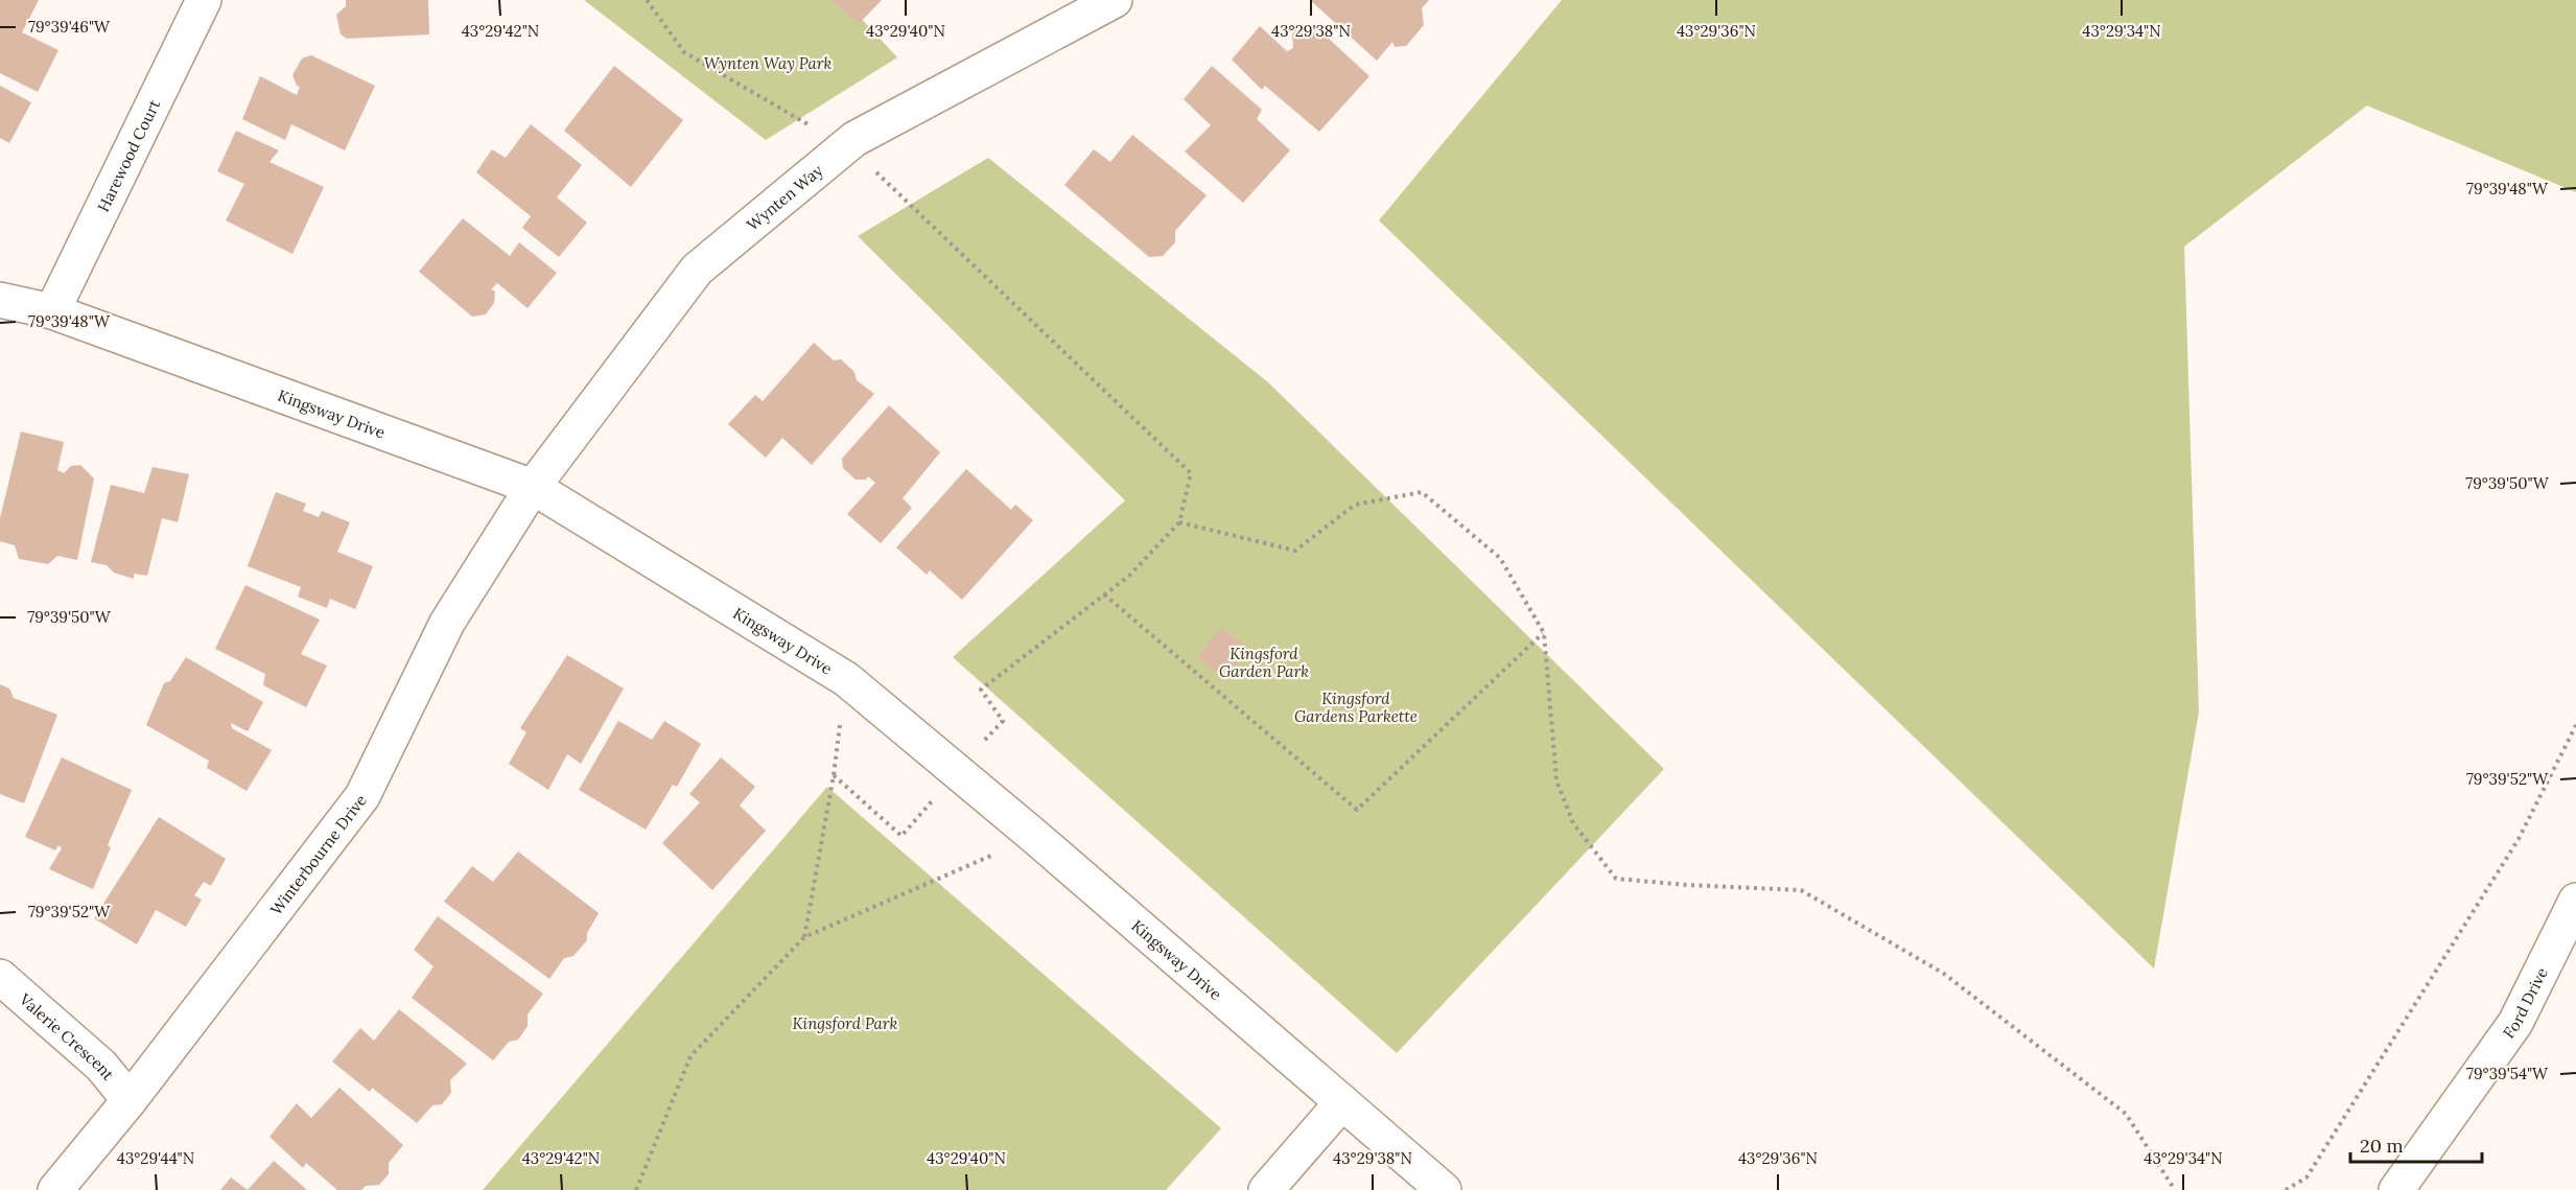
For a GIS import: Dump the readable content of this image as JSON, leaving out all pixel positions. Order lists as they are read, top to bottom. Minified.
{"streets":{"street":["Harewood Court","Wynten Way","Kingsway Drive","Winterbourne Drive","Ford Drive","Valerie Crescent"]},"crossings":[["Harewood Court","Kingsway Drive"],["Wynten Way","Kingsway Drive"],["Wynten Way","Winterbourne Drive"],["Kingsway Drive","Winterbourne Drive"],["Winterbourne Drive","Valerie Crescent"]],"parks":["Wynten Way Park","Kingsford Garden Park","Kingsford Gardens Parkette","Kingsford Park"],"scale_bar":"20 m","coordinates":["79°39'46\"W","43°29'42\"N","43°29'40\"N","43°29'38\"N","43°29'36\"N","43°29'34\"N","79°39'48\"W","79°39'50\"W","79°39'52\"W","79°39'54\"W","43°29'44\"N"]}
